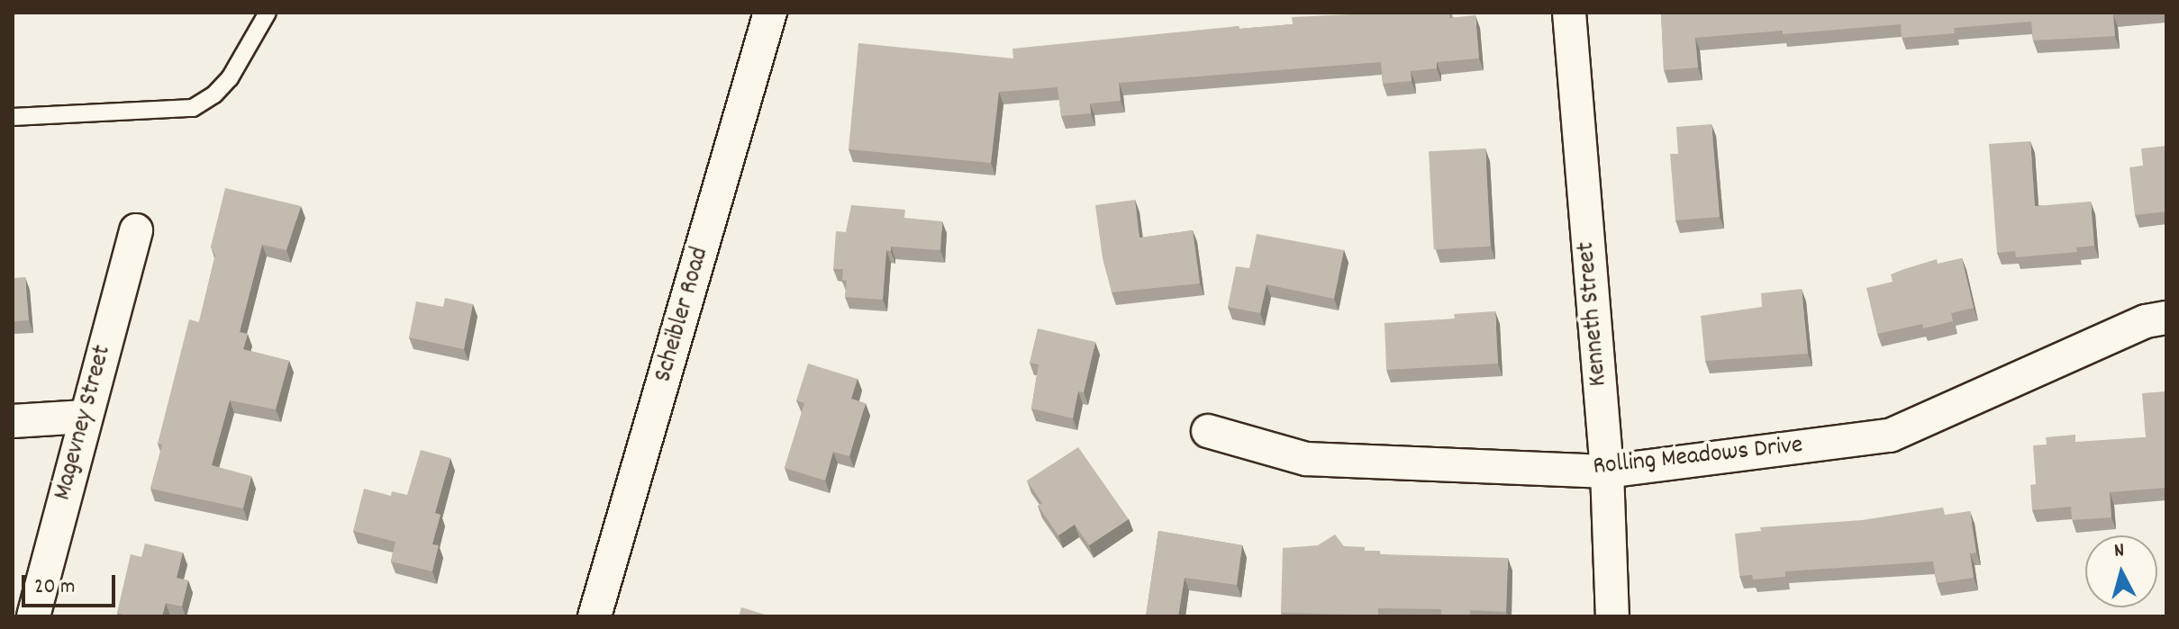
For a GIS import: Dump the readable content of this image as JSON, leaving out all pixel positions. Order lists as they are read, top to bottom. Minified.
{"streets":{"street":["Kenneth Street","Scheibler Road","Magevney Street","Rolling Meadows Drive"]},"crossings":[["Kenneth Street","Rolling Meadows Drive"]],"scale_bar":"20 m","north":"top"}
